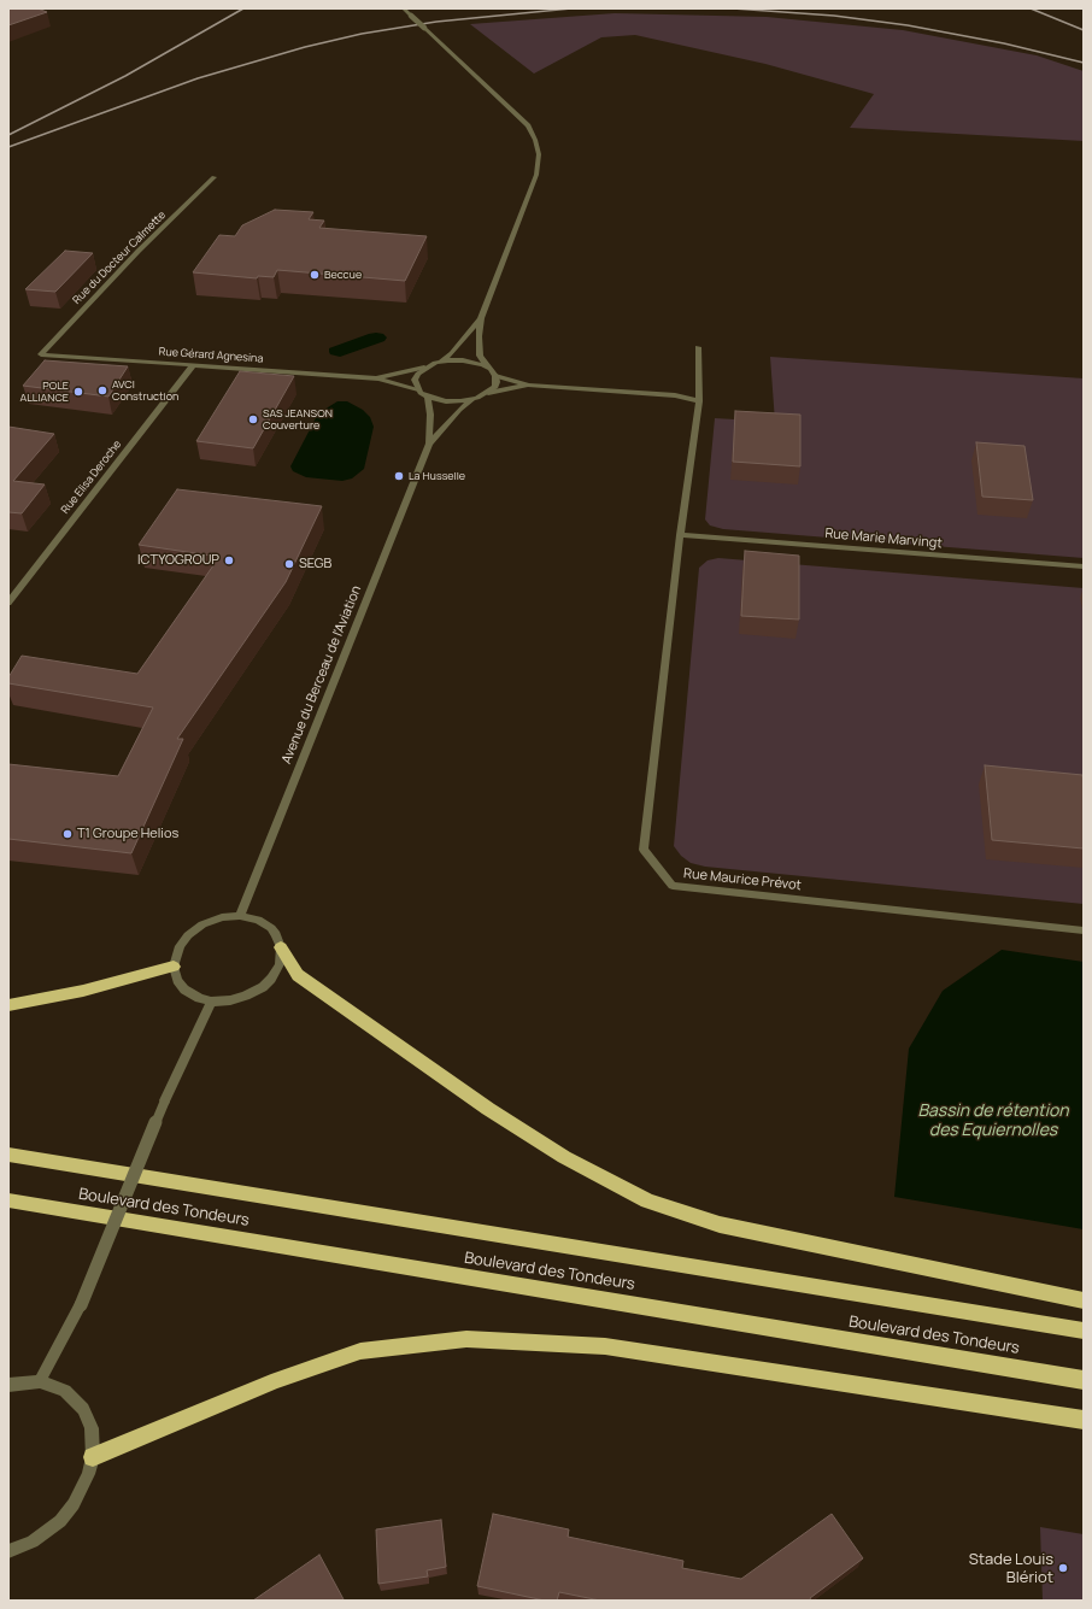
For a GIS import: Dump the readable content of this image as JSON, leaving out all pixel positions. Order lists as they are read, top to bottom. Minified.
{"streets":{"highway":["Boulevard des Tondeurs"],"street":["Rue du Docteur Calmette","Rue Gérard Agnesina","Rue Elisa Deroche","Rue Marie Marvingt","Avenue du Berceau de l'Aviation","Rue Maurice Prévot"]},"crossings":[["Rue du Docteur Calmette","Rue Gérard Agnesina"],["Rue Gérard Agnesina","Rue Elisa Deroche"],["Rue Marie Marvingt","Rue Maurice Prévot"]],"water":["Bassin de rétention des Equiernolles"],"places":["Beccue","AVCI Construction","POLE ALLIANCE","SAS JEANSON Couverture","La Husselle","ICTYOGROUP","SEGB","T1 Groupe Helios","Stade Louis Blériot"]}
